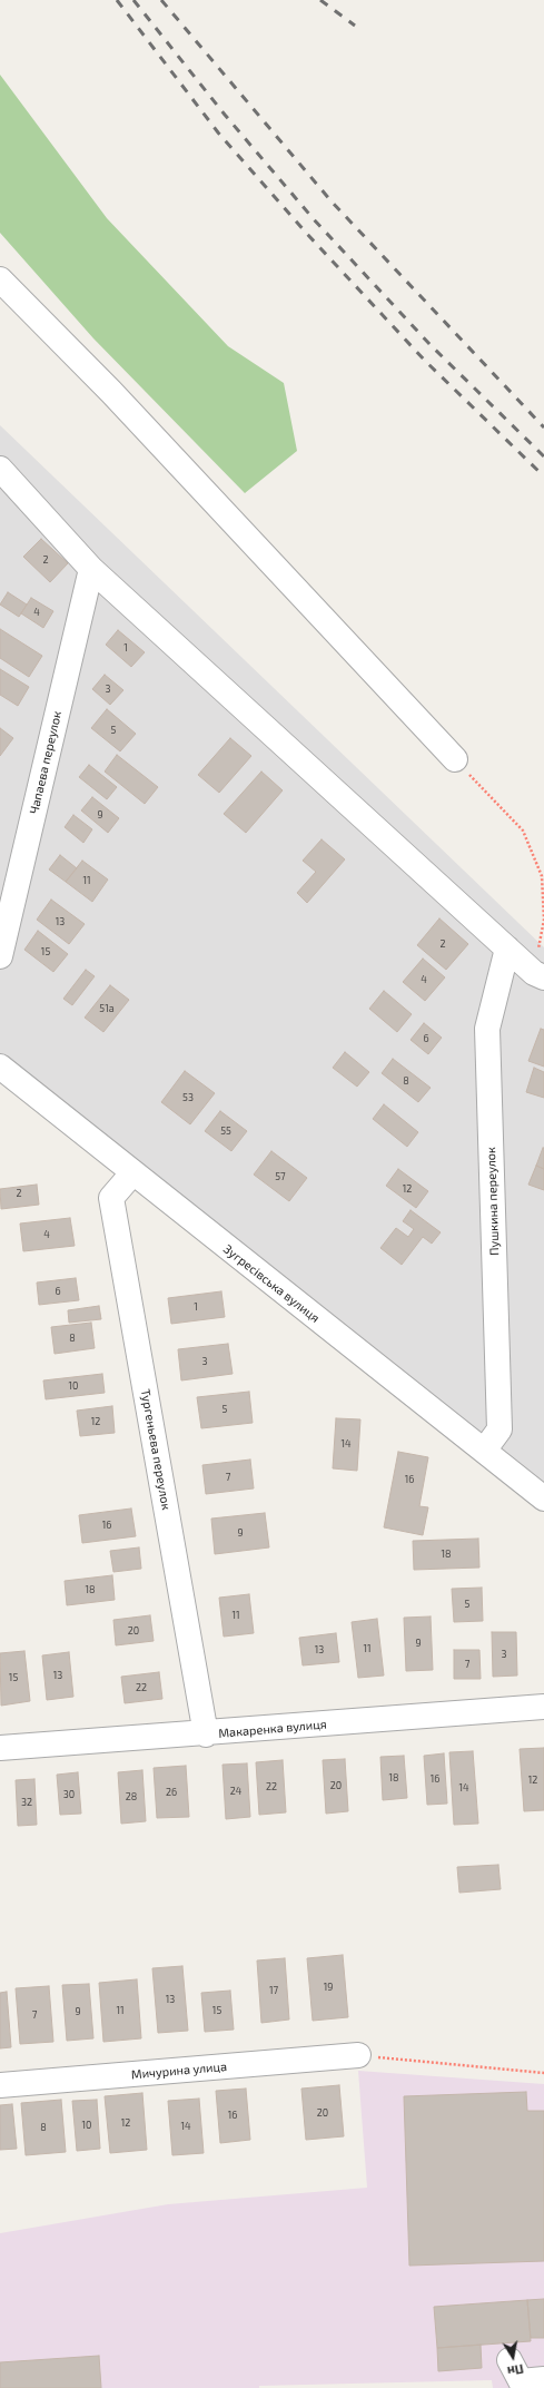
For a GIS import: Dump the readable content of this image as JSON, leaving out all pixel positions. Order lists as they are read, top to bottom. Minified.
{"streets":{"street":["Чапаева переулок","Пушкина переулок","Зугресівська вулиця","Тургеньева переулок","Макаренка вулиця","Мичурина улица"]},"crossings":[["Пушкина переулок","Зугресівська вулиця"],["Зугресівська вулиця","Тургеньева переулок"],["Тургеньева переулок","Макаренка вулиця"]],"house_numbers":["2","4","1","3","5","9","11","13","2","15","4","51а","6","8","53","55","57","12","2","4","6","1","8","3","10","5","12","14","7","16","16","9","18","18","5","11","20","9","11","13","3","7","13","15","22","18","16","12","20","22","14","24","26","30","28","32","19","17","13","11","15","9","7","20","16","12","10","14","8"],"north":"bottom"}
